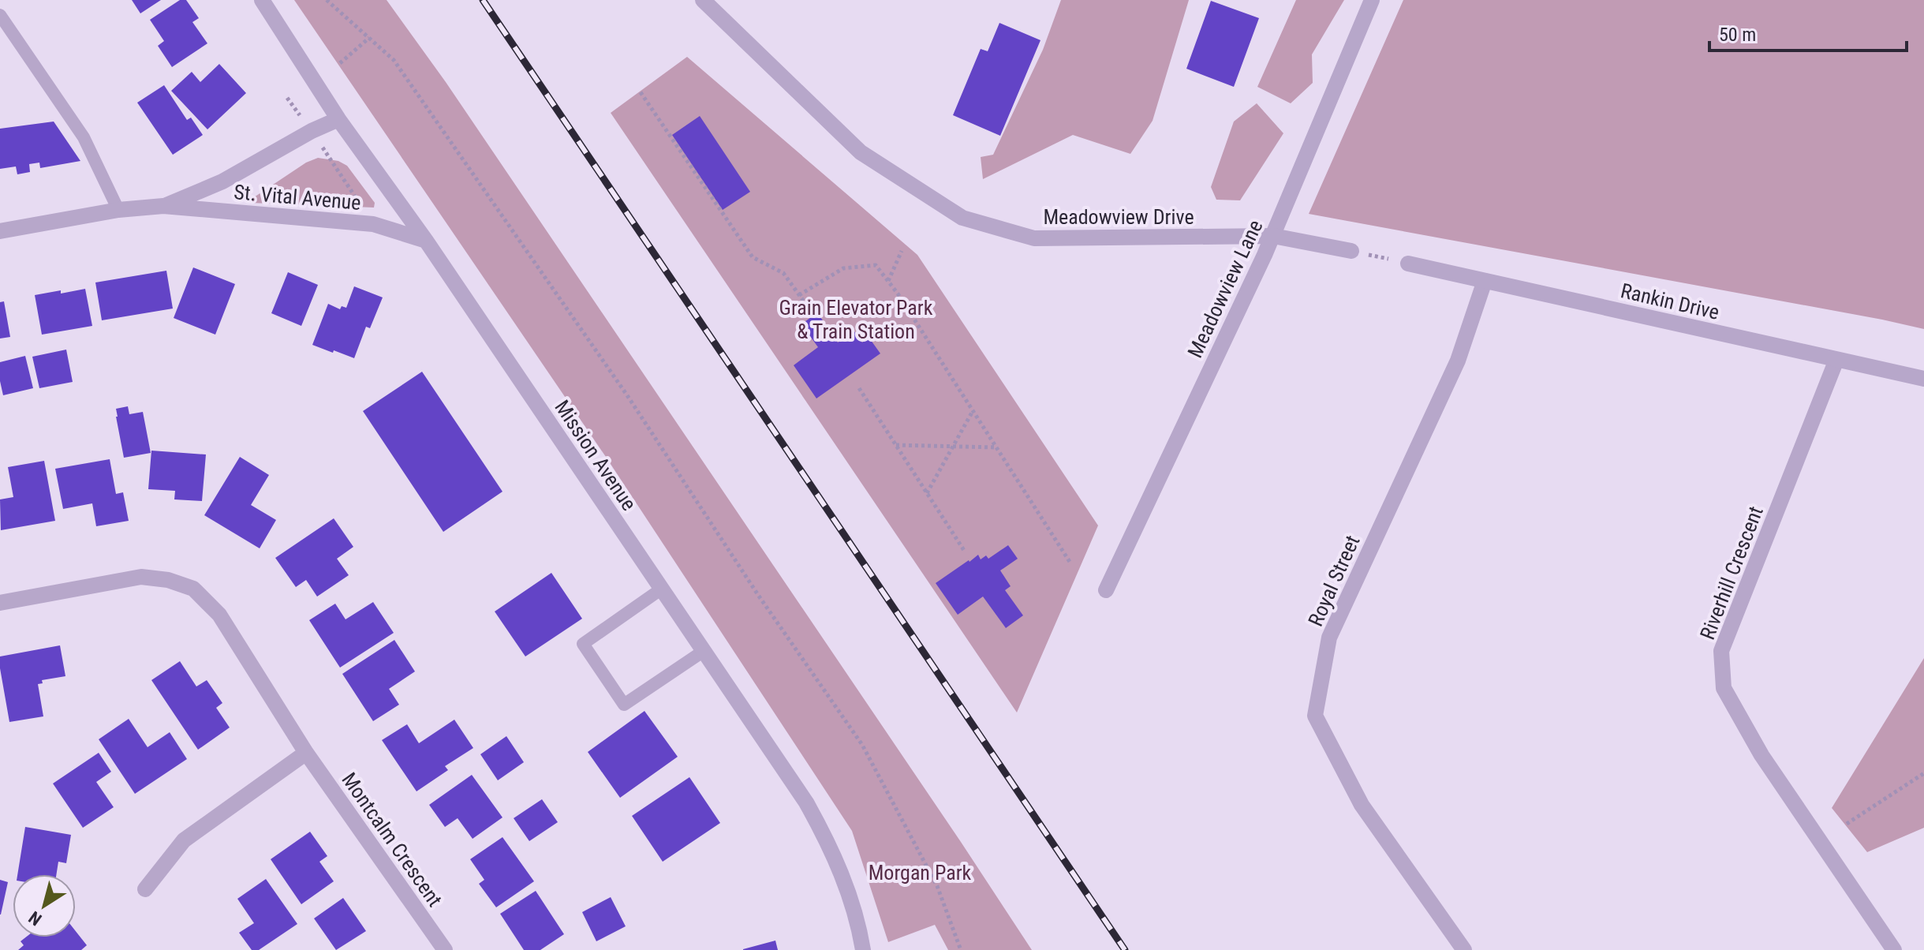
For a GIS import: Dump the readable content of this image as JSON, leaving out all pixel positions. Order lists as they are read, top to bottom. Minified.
{"streets":{"street":["St. Vital Avenue","Meadowview Drive","Meadowview Lane","Rankin Drive","Mission Avenue","Riverhill Crescent","Royal Street","Montcalm Crescent"]},"crossings":[["St. Vital Avenue","Mission Avenue"],["Meadowview Drive","Meadowview Lane"],["Rankin Drive","Riverhill Crescent"],["Rankin Drive","Royal Street"]],"parks":["Grain Elevator Park & Train Station","Morgan Park"],"scale_bar":"50 m","north":"bottom left"}
